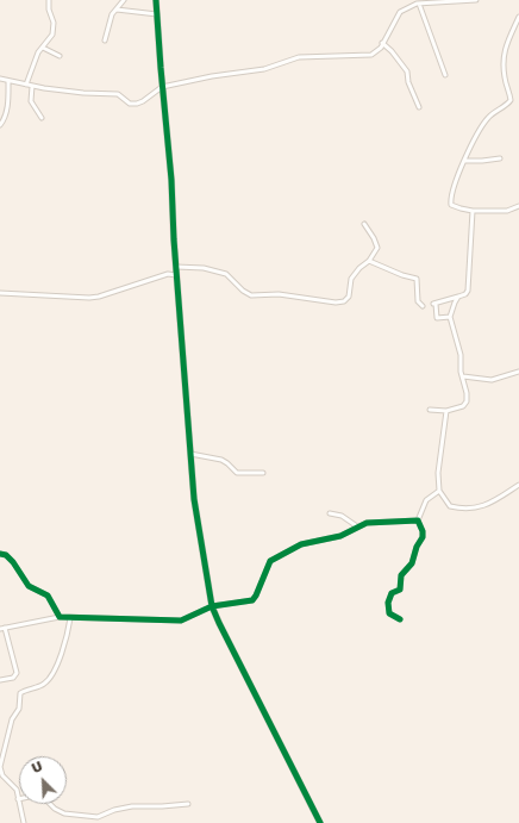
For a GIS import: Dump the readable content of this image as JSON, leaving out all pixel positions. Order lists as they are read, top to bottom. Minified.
{"north":"top left"}
